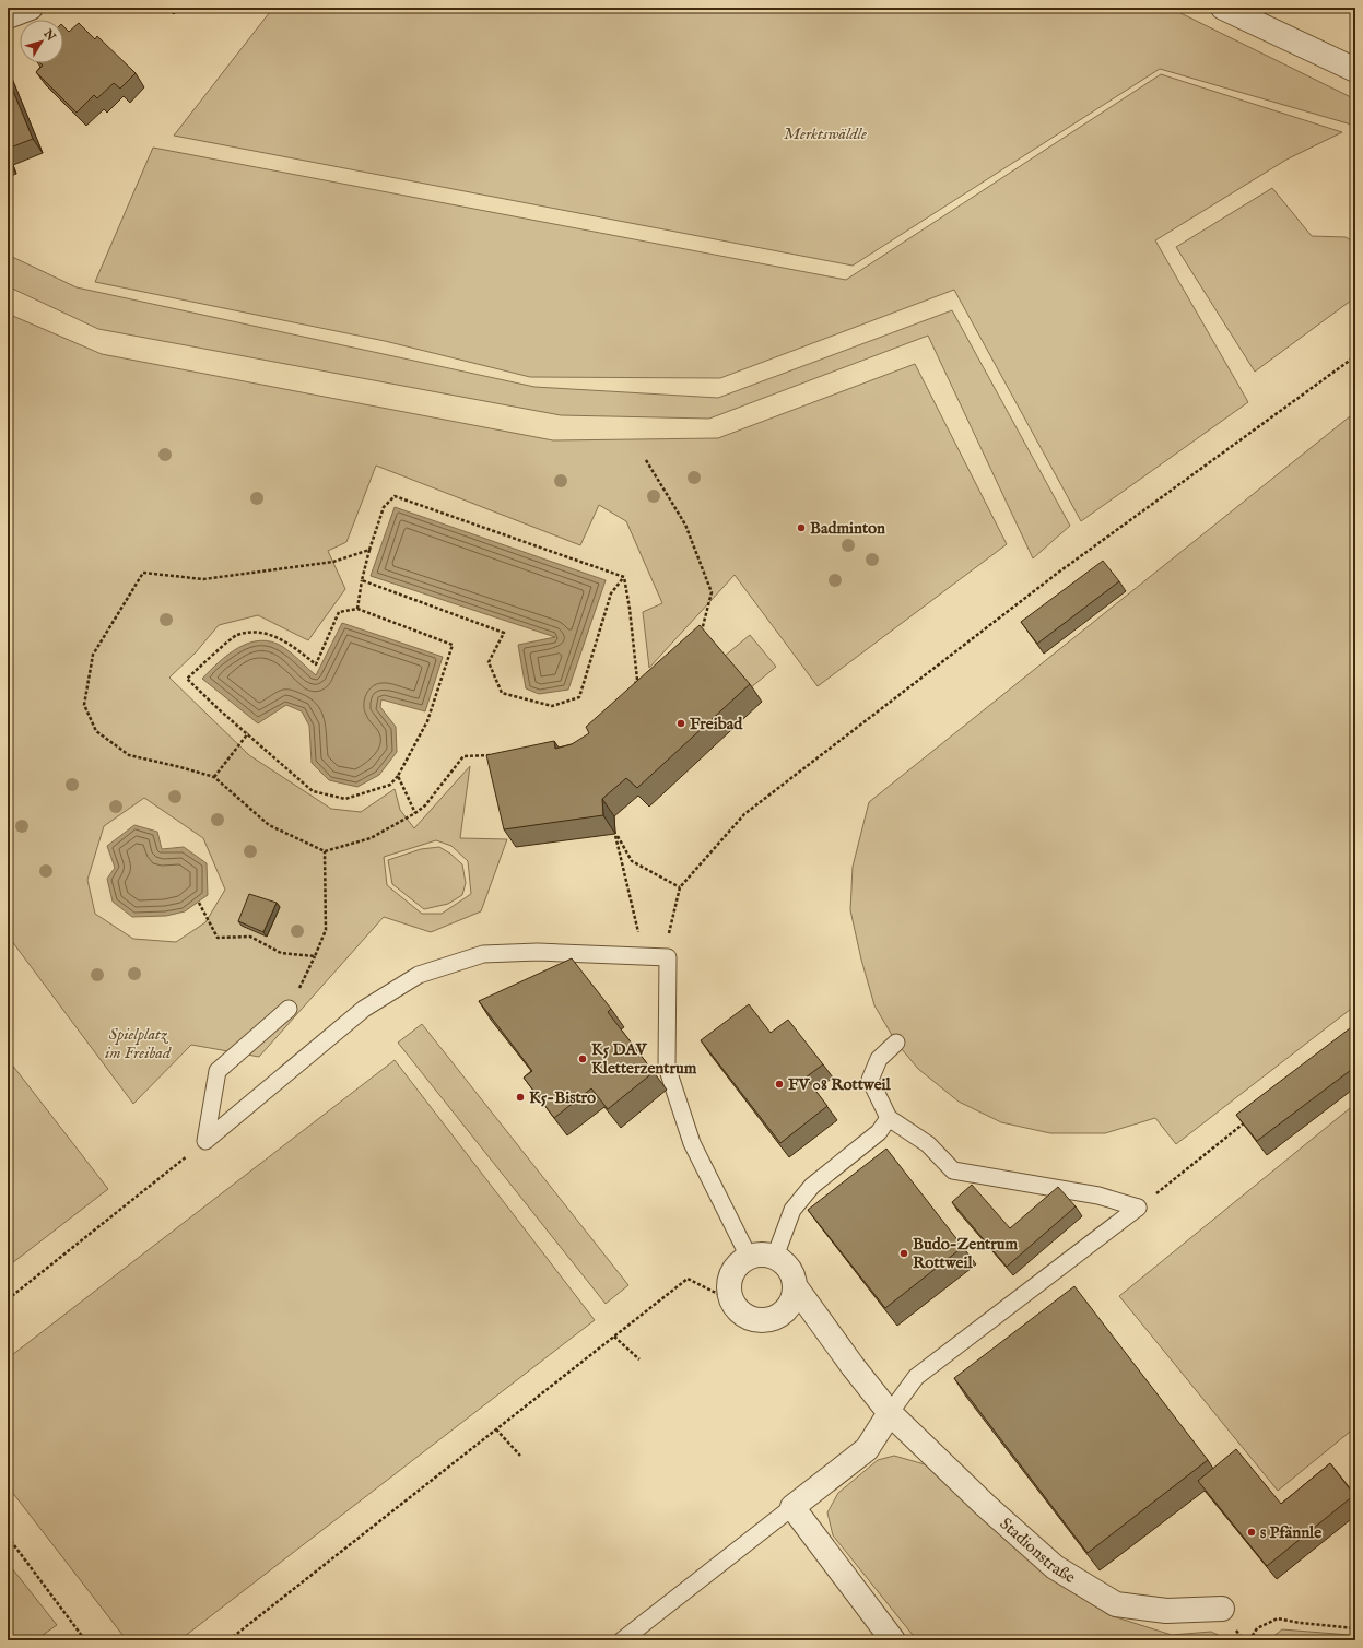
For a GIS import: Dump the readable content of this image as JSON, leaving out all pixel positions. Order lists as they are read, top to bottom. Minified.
{"streets":{"street":["Stadionstraße"]},"parks":["Merktswäldle","Spielplatz im Freibad"],"places":["Badminton","Freibad","K5 DAV Kletterzentrum","FV 08 Rottweil","K5-Bistro","Budo-Zentrum Rottweil","s Pfännle"],"north":"top right"}
